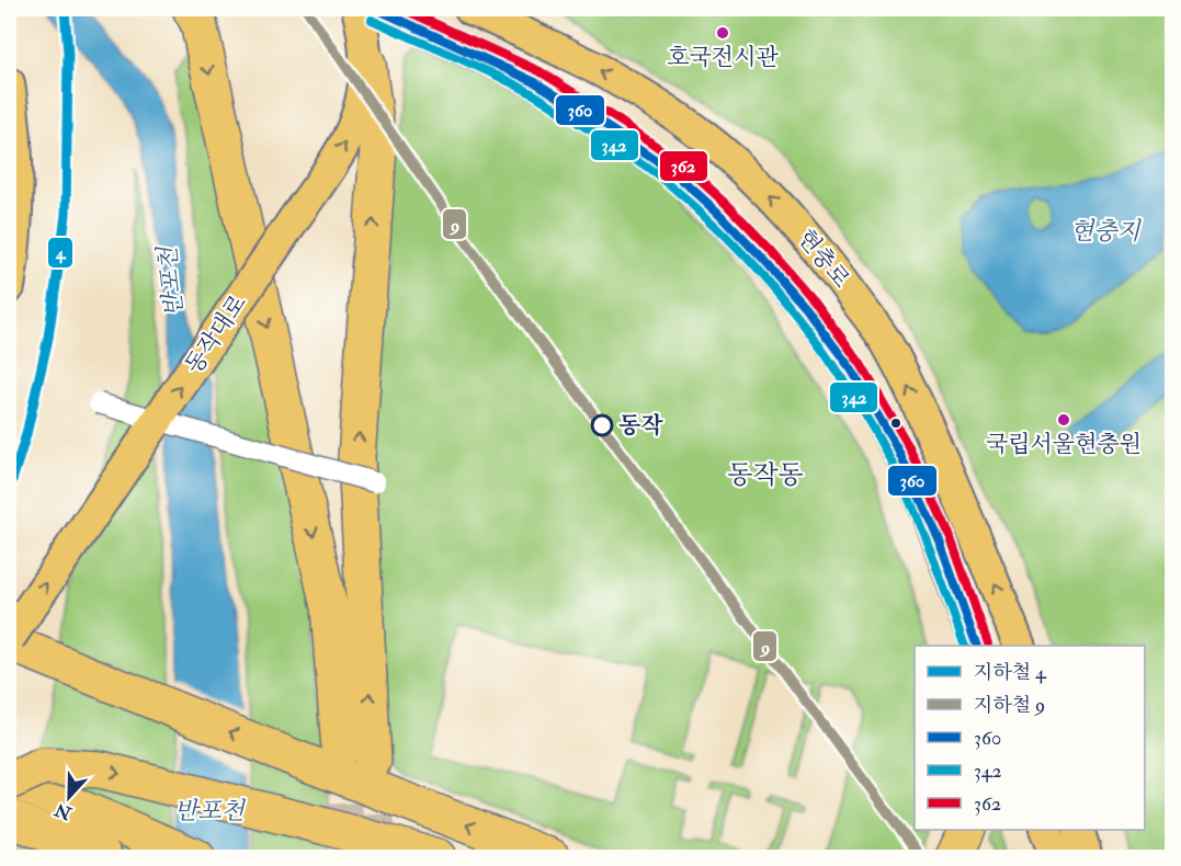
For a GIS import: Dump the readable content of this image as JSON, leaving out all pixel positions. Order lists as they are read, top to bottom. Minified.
{"streets":{"main road":["현충로","동작대로"]},"one_way":["동작대로"],"districts":["동작동"],"water":["현충지","반포천"],"places":["호국전시관","국립서울현충원","동작"],"lines":["metro line 4","metro line 9","transit line 360","transit line 362","transit line 342"],"legend":["지하철 4","지하철 9","360","342","362"],"north":"bottom"}
